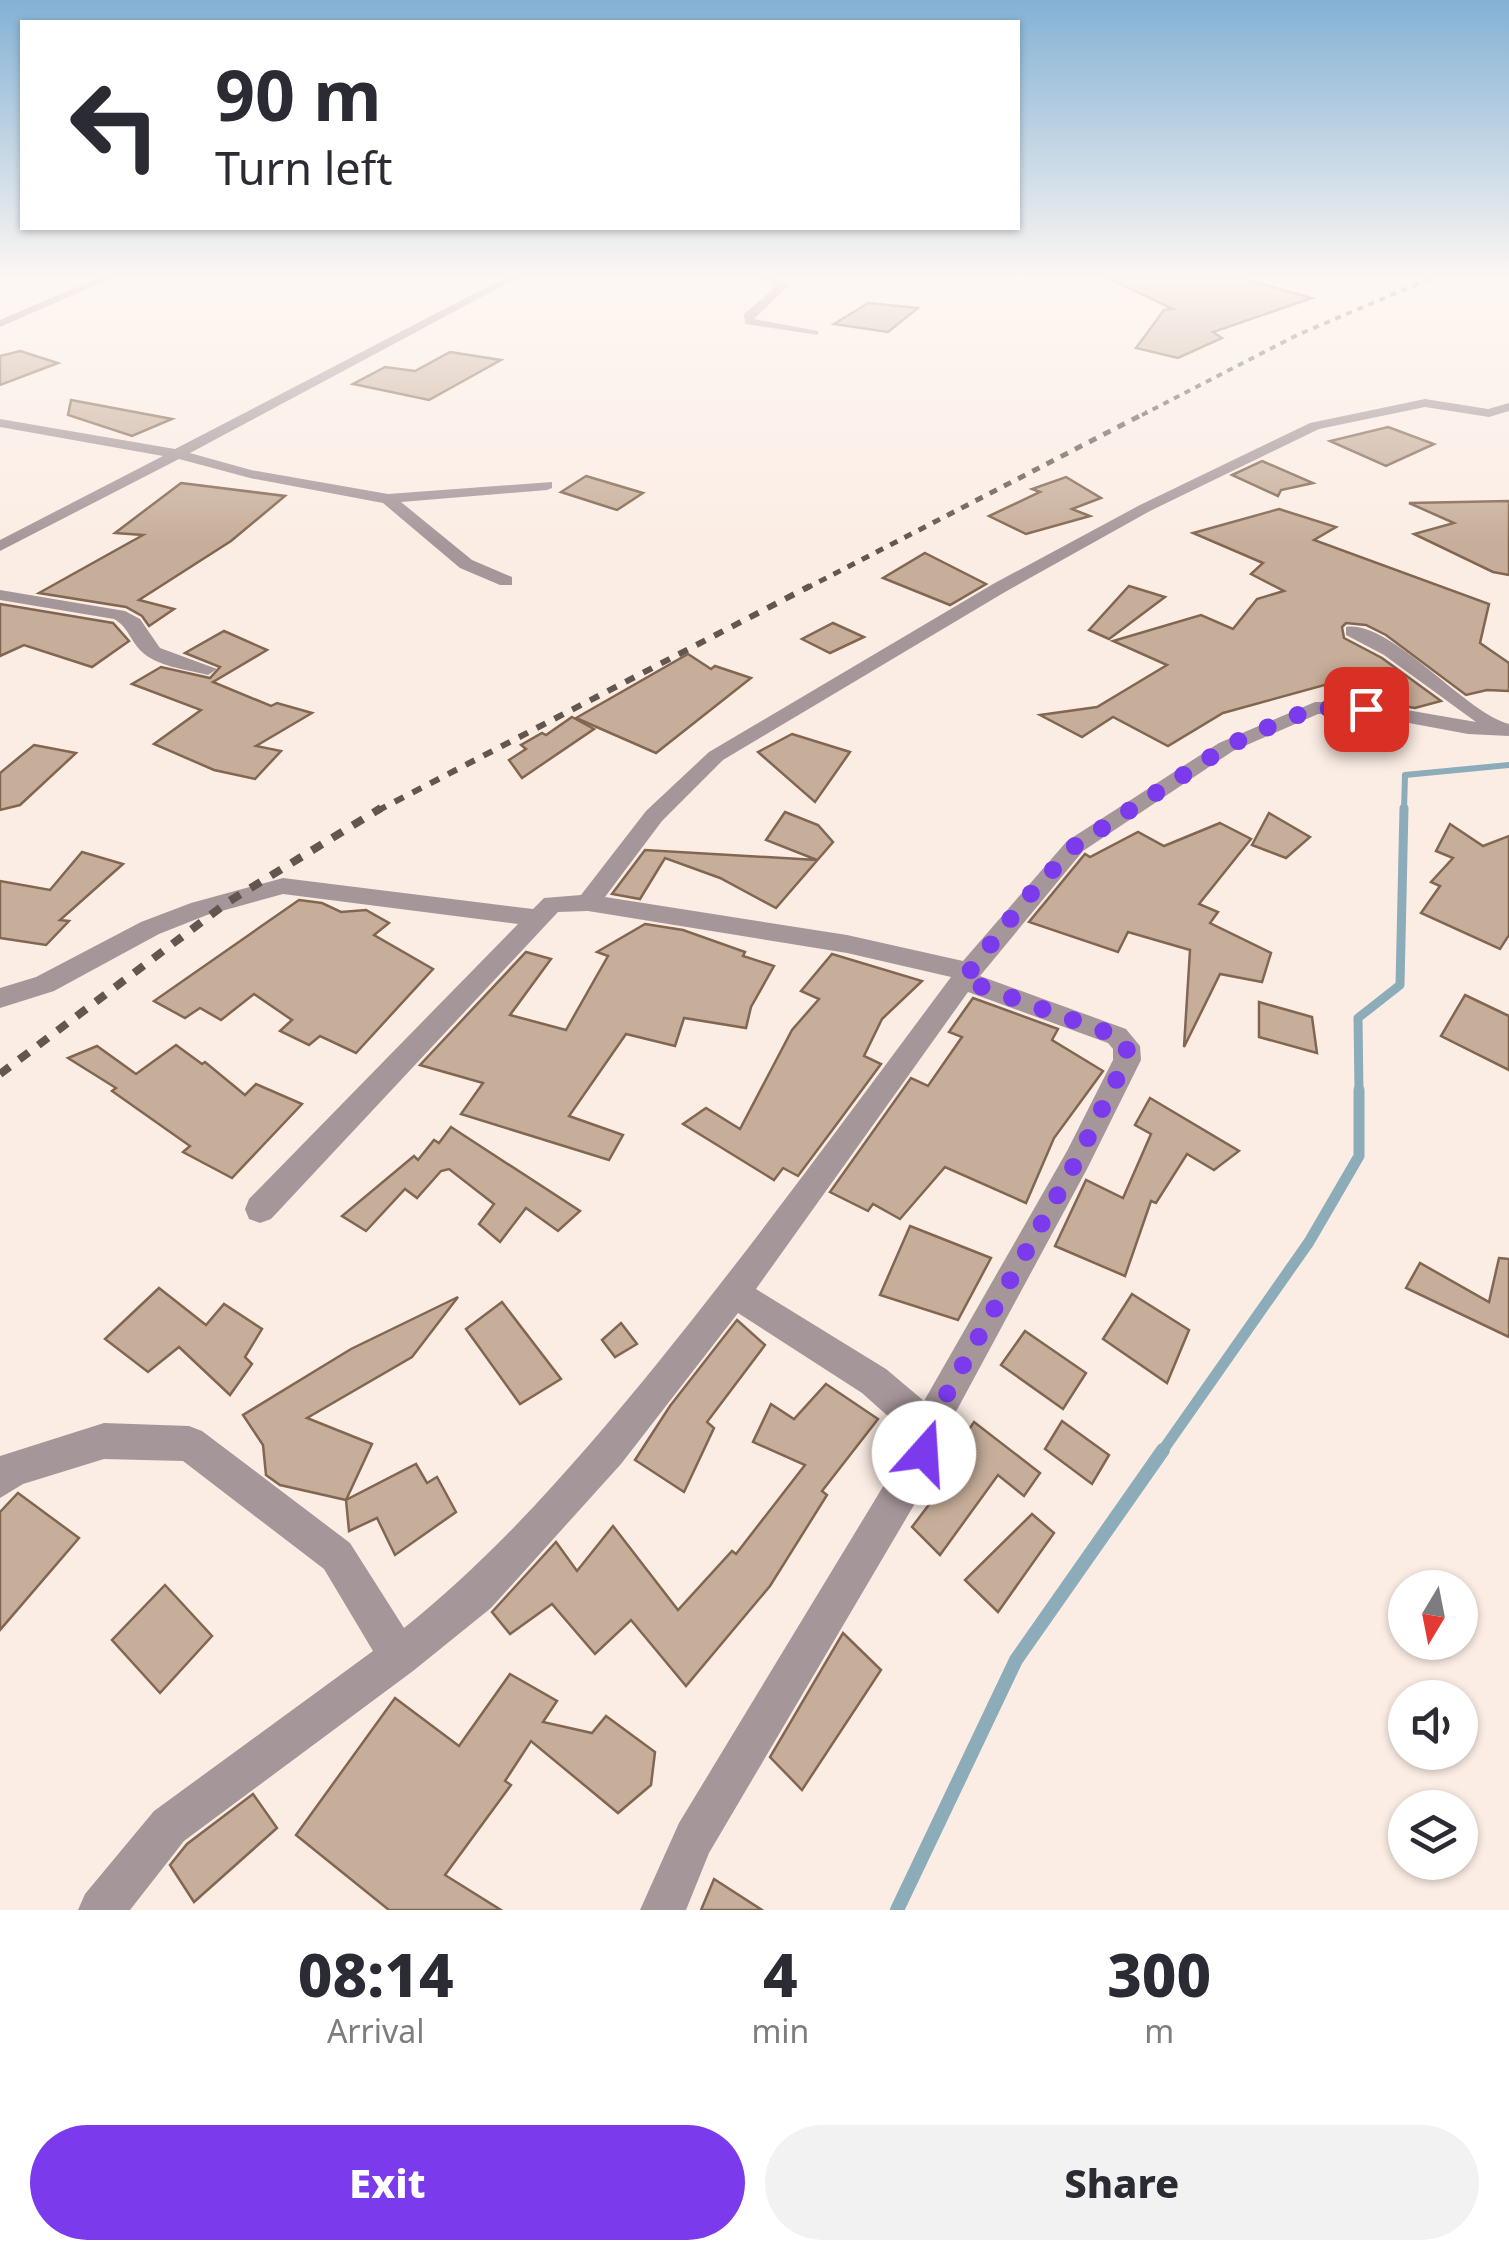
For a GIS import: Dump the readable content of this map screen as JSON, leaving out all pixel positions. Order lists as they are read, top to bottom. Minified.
{"north":"bottom","page":{"turn":["90 m","Turn left"],"eta":["08:14","Arrival","4","min","300","m"],"buttons":["Exit","Share"]}}
